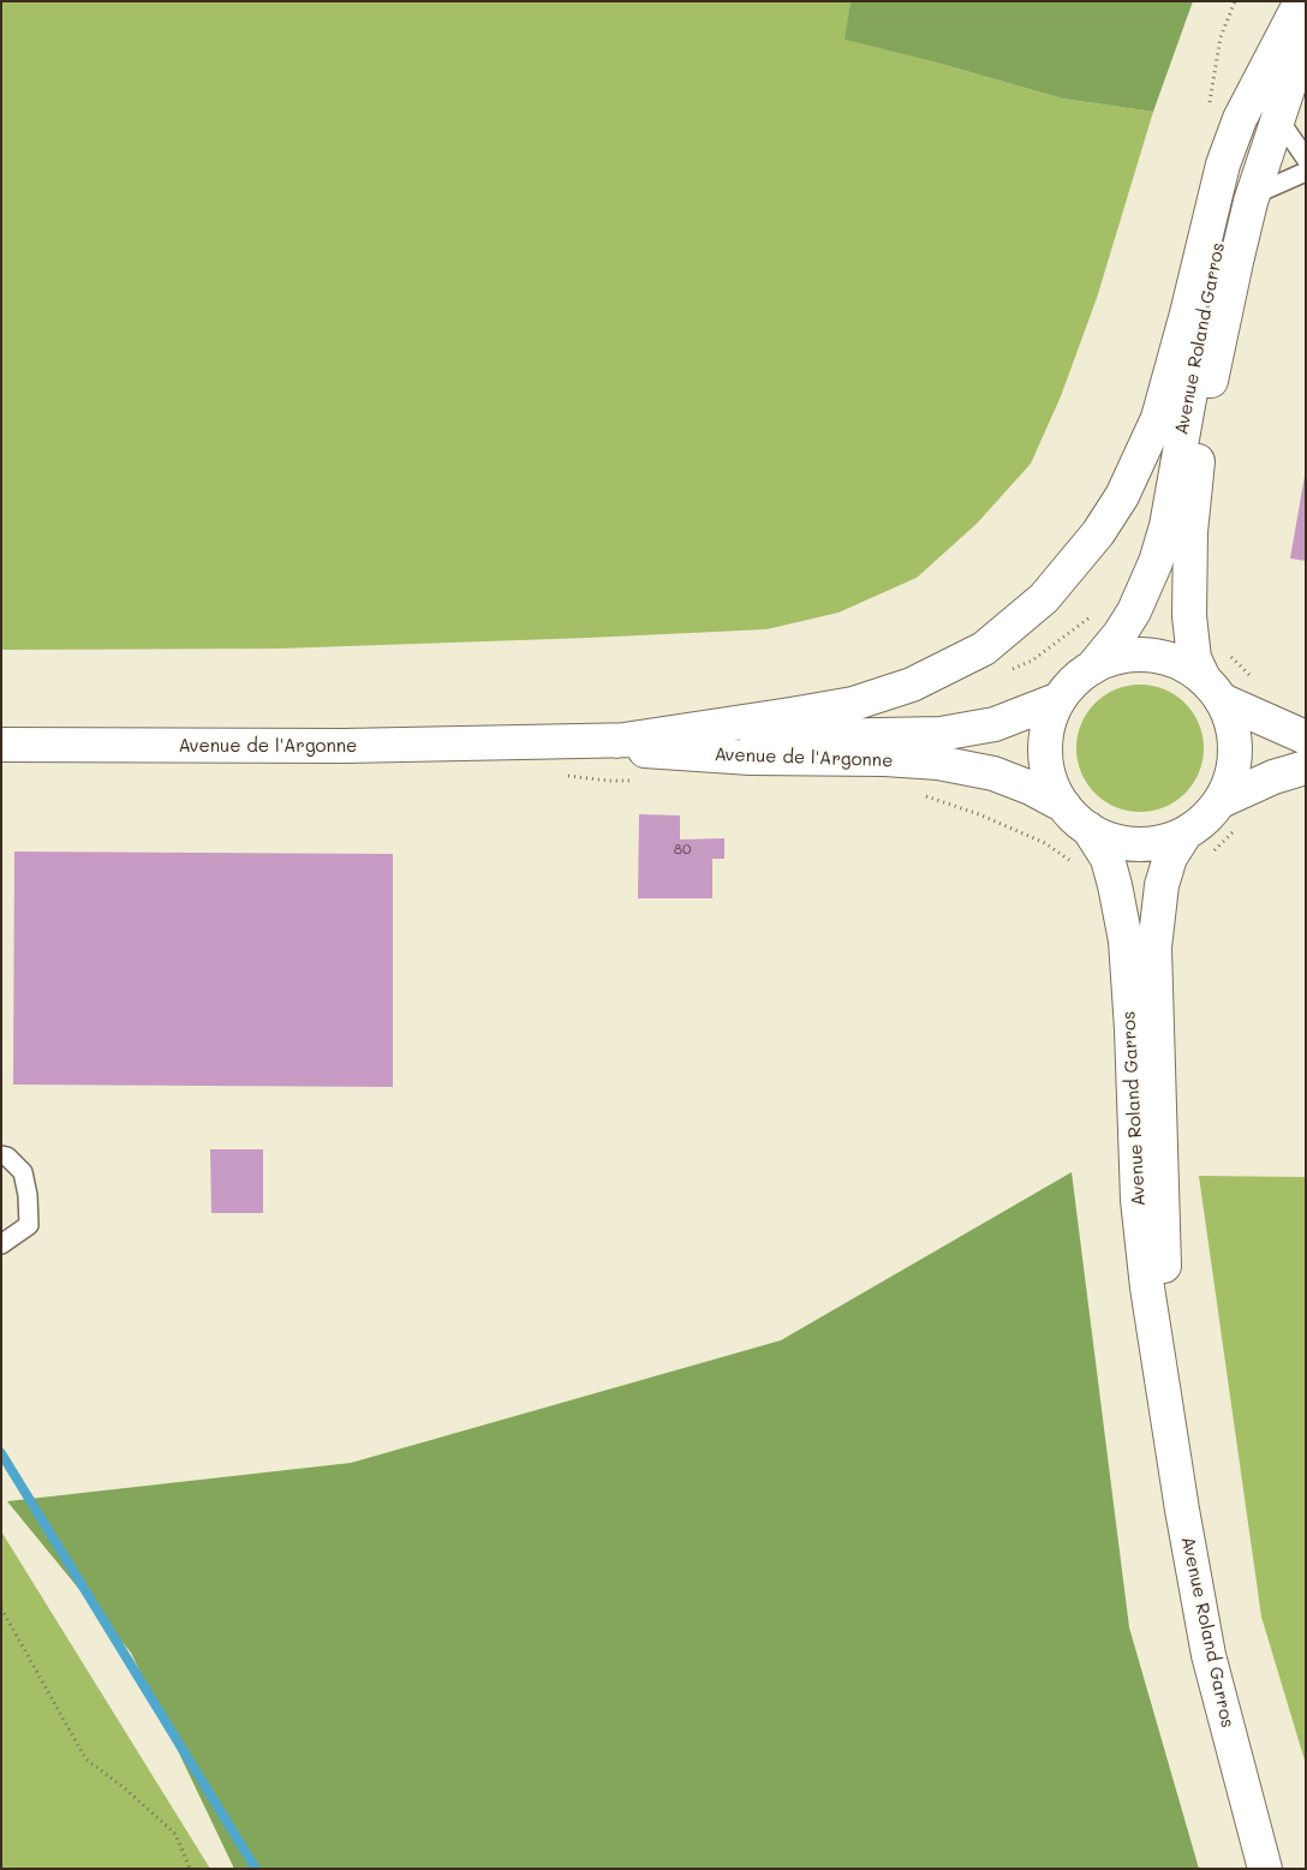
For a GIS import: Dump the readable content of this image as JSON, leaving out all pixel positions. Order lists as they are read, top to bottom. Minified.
{"streets":{"main road":["Avenue Roland Garros","Avenue de l'Argonne"]},"crossings":[["Avenue Roland Garros","Avenue de l'Argonne"]],"house_numbers":["80"]}
